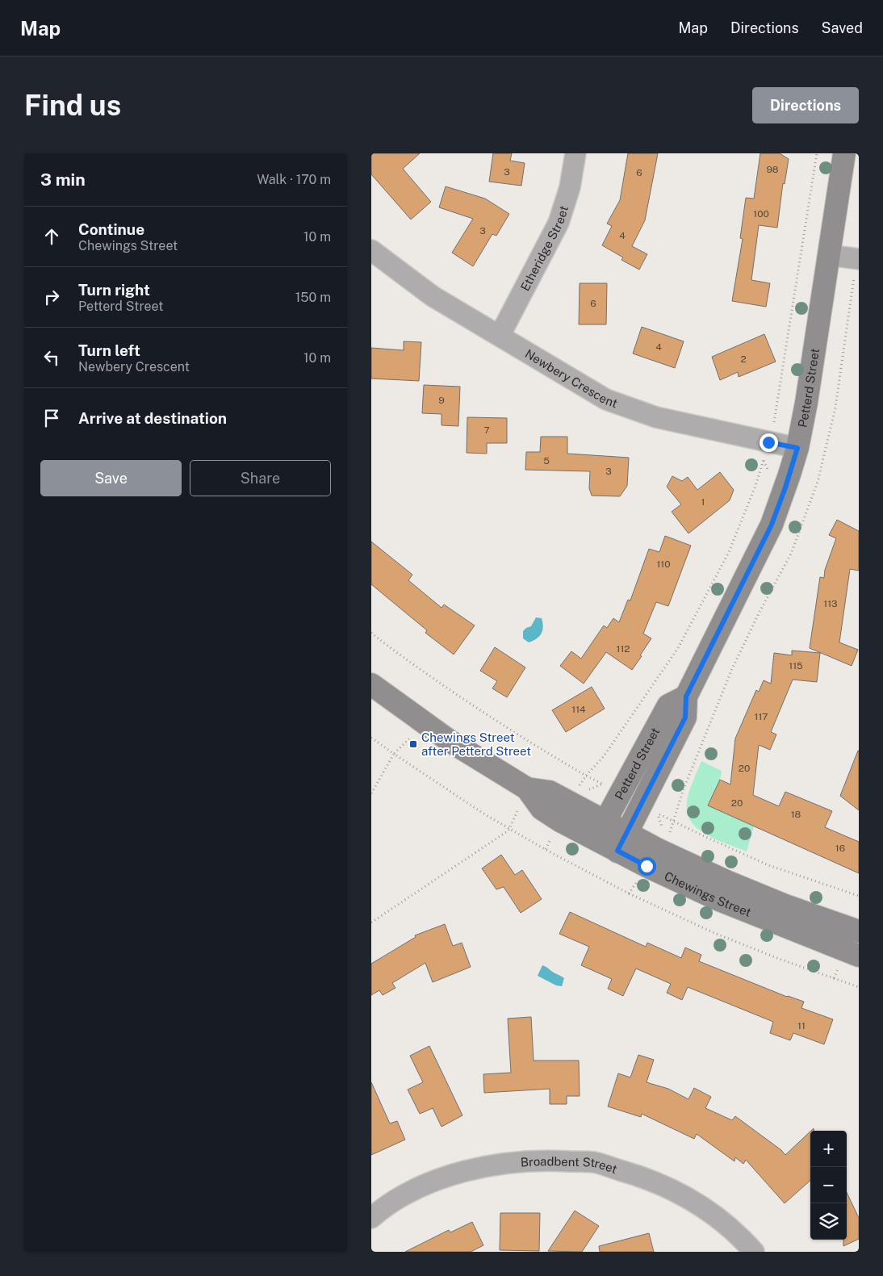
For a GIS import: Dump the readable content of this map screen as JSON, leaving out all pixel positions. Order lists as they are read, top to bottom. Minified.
{"streets":{"street":["Etheridge Street","Newbery Crescent","Petterd Street","Chewings Street","Broadbent Street"]},"crossings":[["Etheridge Street","Newbery Crescent"],["Newbery Crescent","Petterd Street"],["Petterd Street","Chewings Street"]],"places":{"transit":["Chewings Street after Petterd Street"]},"house_numbers":["98","3","6","100","3","4","6","4","2","9","7","5","3","1","110","113","112","115","114","117","20","20","18","16","11"],"page":{"header":"Map","nav":["Map","Directions","Saved"],"buttons":["Directions",["Save","Share"]],"title":"Find us","heading":["3 min","Walk · 170 m"],"list":[["Continue","Chewings Street","10 m"],["Turn right","Petterd Street","150 m"],["Turn left","Newbery Crescent","10 m"],"Arrive at destination"],"map_buttons":["+","−"]}}
